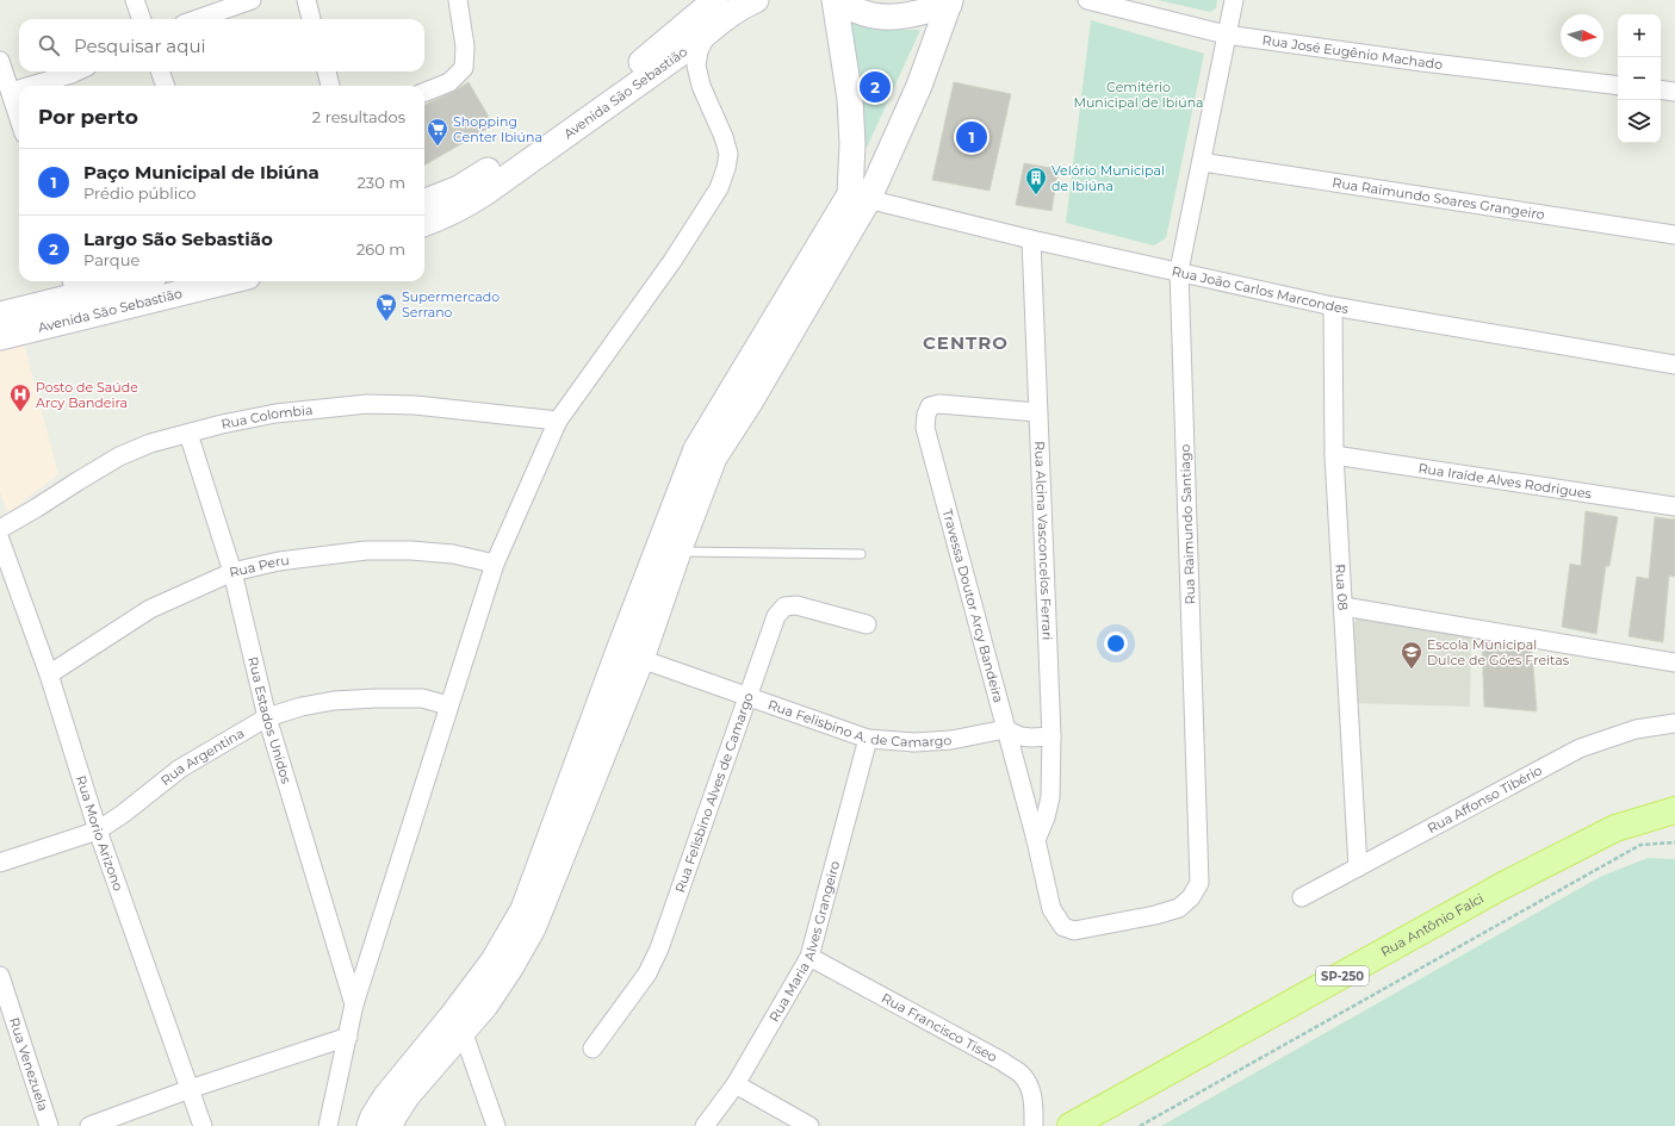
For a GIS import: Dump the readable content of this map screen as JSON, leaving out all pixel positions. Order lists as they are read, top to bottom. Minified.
{"streets":{"main road":["Avenida São Sebastião","Rua Antônio Falci","SP-250"],"street":["Rua José Eugênio Machado","Rua Raimundo Soares Grangeiro","Rua João Carlos Marcondes","Rua Colombia","Rua Iraíde Alves Rodrigues","Rua Raimundo Santiago","Rua Alcina Vasconcelos Ferrari","Rua Peru","Rua 08","Travessa Doutor Arcy Bandeira","Rua Estados Unidos","Rua Felisbino A. de Camargo","Rua Argentina","Rua Felisbino Alves de Camargo","Rua Affonso Tibério","Rua Morio Arizono","Rua Maria Alves Grangeiro","Rua Francisco Tiseo","Rua Venezuela"]},"crossings":[["Rua José Eugênio Machado","Rua Raimundo Santiago"],["Rua Raimundo Soares Grangeiro","Rua Raimundo Santiago"],["Rua João Carlos Marcondes","Rua Raimundo Santiago"],["Rua João Carlos Marcondes","Rua Alcina Vasconcelos Ferrari"],["Rua João Carlos Marcondes","Rua 08"],["Rua Colombia","Rua Estados Unidos"],["Rua Iraíde Alves Rodrigues","Rua 08"],["Rua Raimundo Santiago","Travessa Doutor Arcy Bandeira"],["Rua Alcina Vasconcelos Ferrari","Travessa Doutor Arcy Bandeira"],["Rua Alcina Vasconcelos Ferrari","Rua Felisbino A. de Camargo"],["Rua Peru","Rua Estados Unidos"],["Rua Peru","Rua Morio Arizono"],["Rua 08","Rua Affonso Tibério"],["Travessa Doutor Arcy Bandeira","Rua Felisbino A. de Camargo"],["Rua Estados Unidos","Rua Argentina"],["Rua Felisbino A. de Camargo","Rua Felisbino Alves de Camargo"],["Rua Felisbino A. de Camargo","Rua Maria Alves Grangeiro"],["Rua Argentina","Rua Morio Arizono"],["Rua Maria Alves Grangeiro","Rua Francisco Tiseo"]],"districts":["CENTRO"],"parks":["Cemitério Municipal de Ibiúna"],"places":{"supermarket":["Shopping Center Ibiúna","Supermercado Serrano"],"building":["Velório Municipal de Ibiúna"],"hospital":["Posto de Saúde Arcy Bandeira"],"school or university":["Escola Municipal Dulce de Góes Freitas"]},"north":"right","page":{"map_buttons":["+","−"],"search":"Pesquisar aqui","pins":["2","1"],"heading":["Por perto","2 resultados"],"list":[{"mark":"1","name":"Paço Municipal de Ibiúna","note":"Prédio público","value":"230 m"},{"mark":"2","name":"Largo São Sebastião","note":"Parque","value":"260 m"}]}}
